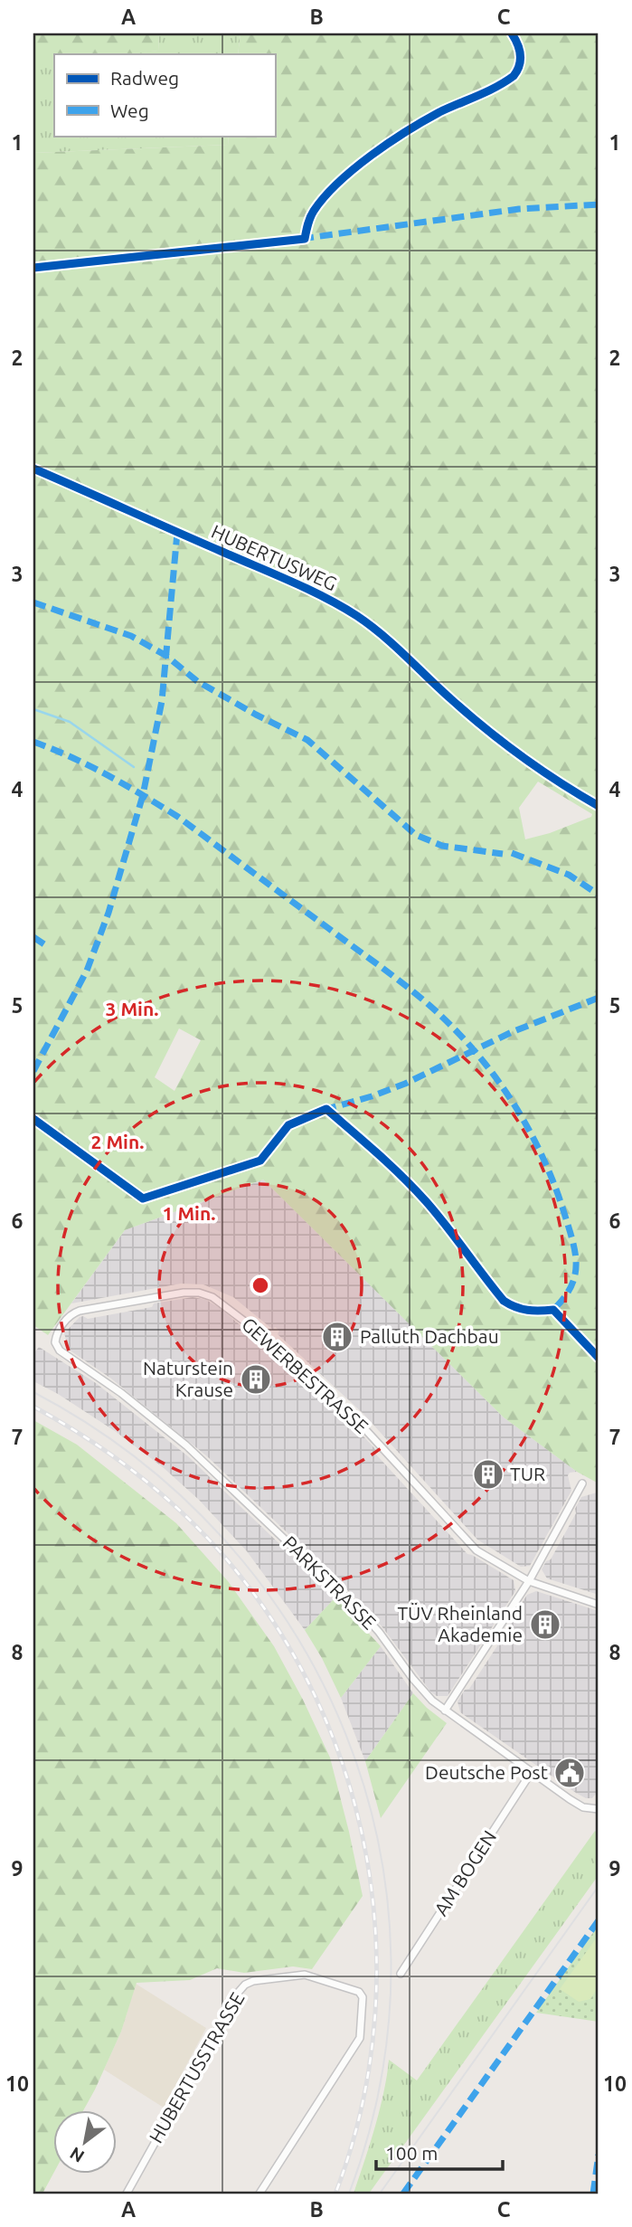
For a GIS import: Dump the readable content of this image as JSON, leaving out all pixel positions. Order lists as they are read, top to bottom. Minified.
{"streets":{"street":["HUBERTUSWEG","GEWERBESTRASSE","PARKSTRASSE","AM BOGEN","HUBERTUSSTRASSE"]},"crossings":[["GEWERBESTRASSE","PARKSTRASSE"],["PARKSTRASSE","AM BOGEN"]],"places":{"building":["Palluth Dachbau","Naturstein Krause","TUR","TÜV Rheinland Akademie"],"public building":["Deutsche Post"]},"legend":["Radweg","Weg"],"scale_bar":"100 m","north":"bottom left","grid":{"columns":["A","B","C"],"rows":["1","2","3","4","5","6","7","8","9","10"]},"rings":["3 Min.","2 Min.","1 Min."]}
